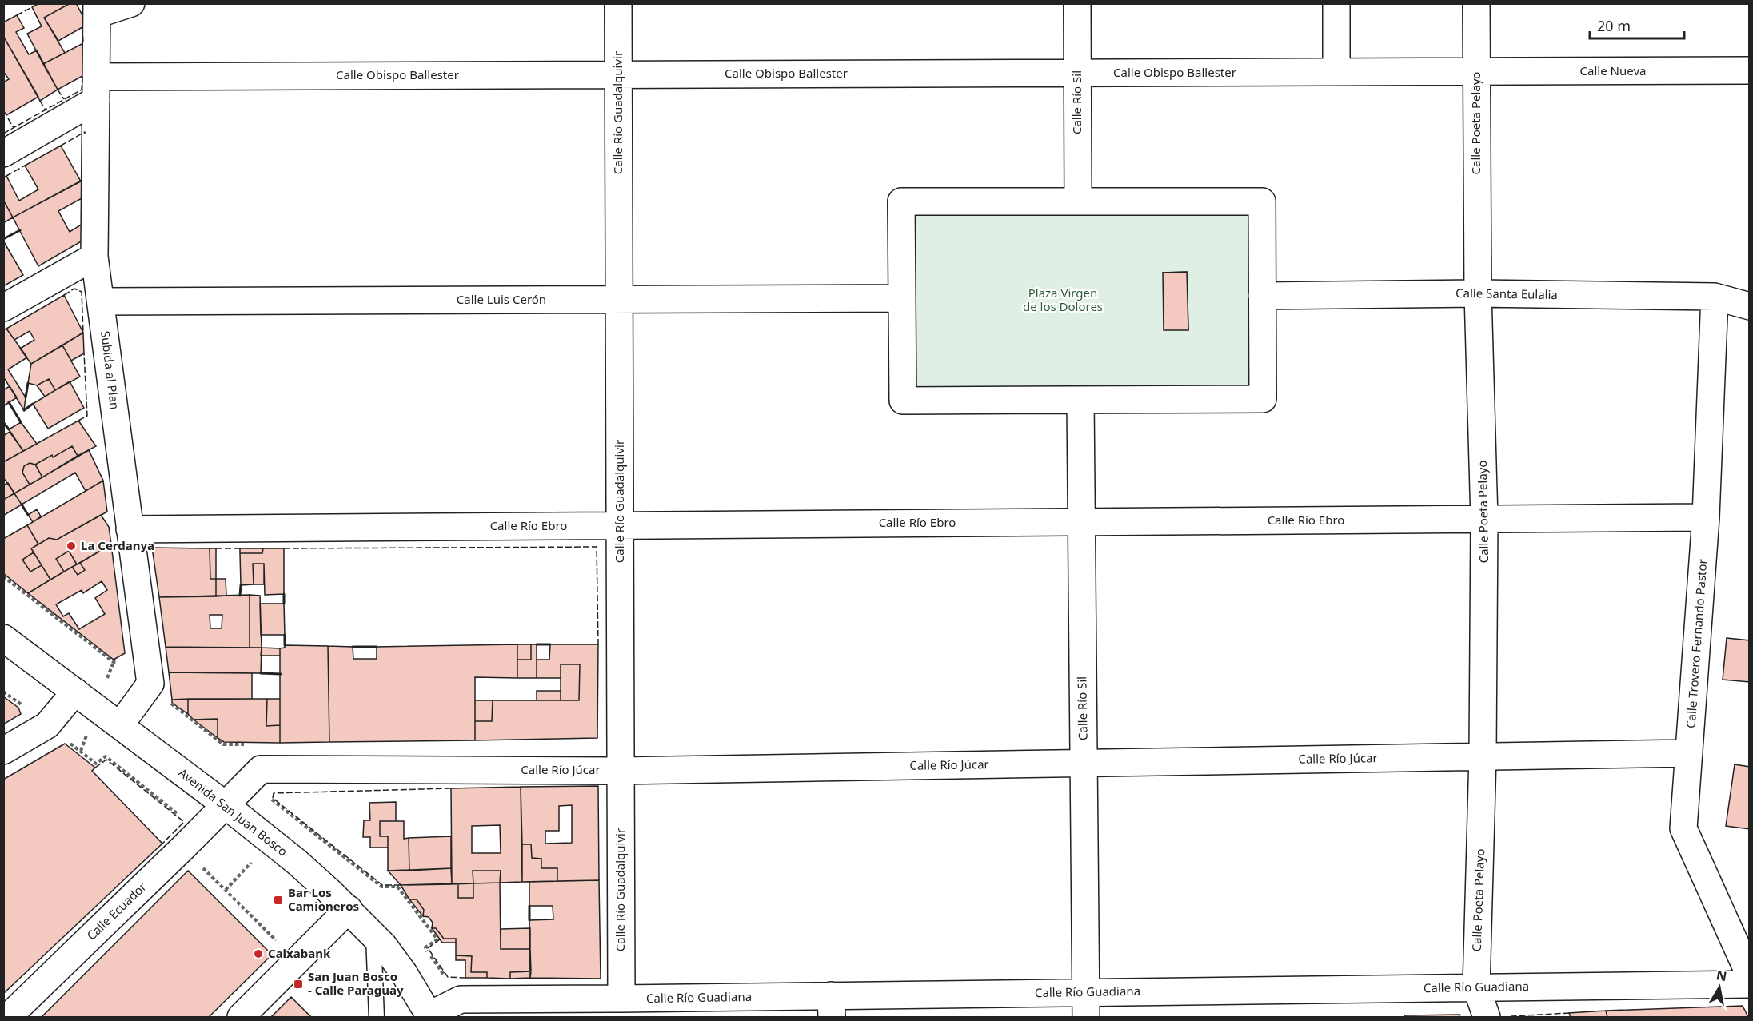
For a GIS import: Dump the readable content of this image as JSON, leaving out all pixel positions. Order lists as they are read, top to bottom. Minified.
{"streets":{"street":["Calle Nueva","Calle Obispo Ballester","Calle Río Sil","Calle Río Guadalquivir","Calle Poeta Pelayo","Calle Santa Eulalia","Calle Luis Cerón","Subida al Plan","Calle Río Ebro","Calle Trovero Fernando Pastor","Calle Río Júcar","Avenida San Juan Bosco","Calle Ecuador","Calle Río Guadiana"]},"crossings":[["Calle Nueva","Calle Obispo Ballester"],["Calle Nueva","Calle Poeta Pelayo"],["Calle Obispo Ballester","Calle Río Sil"],["Calle Obispo Ballester","Calle Río Guadalquivir"],["Calle Obispo Ballester","Calle Poeta Pelayo"],["Calle Obispo Ballester","Subida al Plan"],["Calle Río Sil","Calle Río Ebro"],["Calle Río Sil","Calle Río Júcar"],["Calle Río Sil","Calle Río Guadiana"],["Calle Río Guadalquivir","Calle Luis Cerón"],["Calle Río Guadalquivir","Calle Río Ebro"],["Calle Río Guadalquivir","Calle Río Júcar"],["Calle Río Guadalquivir","Calle Río Guadiana"],["Calle Poeta Pelayo","Calle Santa Eulalia"],["Calle Poeta Pelayo","Calle Río Ebro"],["Calle Poeta Pelayo","Calle Río Júcar"],["Calle Poeta Pelayo","Calle Río Guadiana"],["Calle Santa Eulalia","Calle Trovero Fernando Pastor"],["Calle Luis Cerón","Subida al Plan"],["Subida al Plan","Calle Río Ebro"],["Subida al Plan","Avenida San Juan Bosco"],["Calle Río Ebro","Calle Trovero Fernando Pastor"],["Calle Trovero Fernando Pastor","Calle Río Júcar"],["Calle Río Júcar","Avenida San Juan Bosco"],["Calle Río Júcar","Calle Ecuador"],["Avenida San Juan Bosco","Calle Ecuador"],["Avenida San Juan Bosco","Calle Río Guadiana"]],"parks":["Plaza Virgen de los Dolores"],"places":{"other":["La Cerdanya","Caixabank"],"transit":["Bar Los Camioneros","San Juan Bosco - Calle Paraguay"]},"scale_bar":"20 m","north":"top"}
